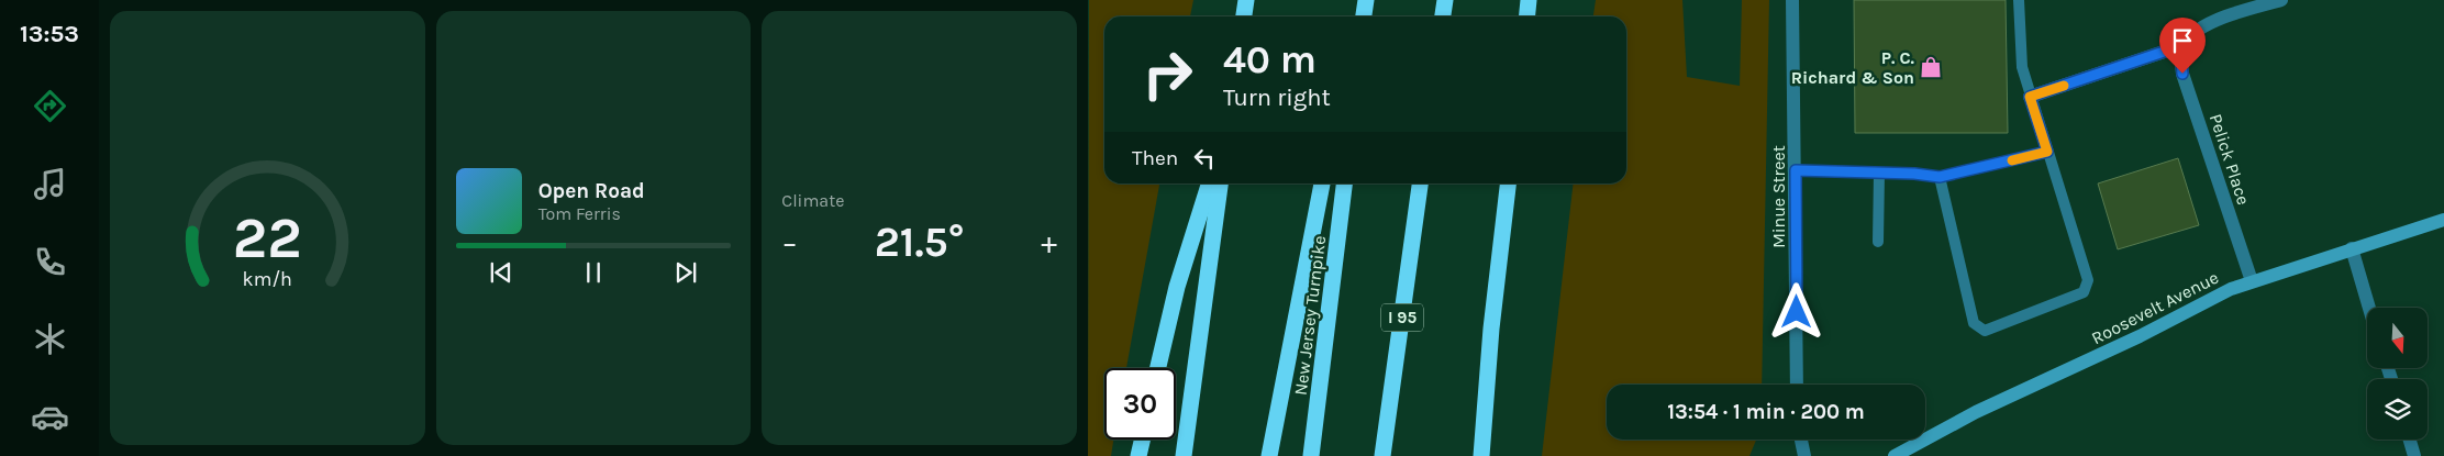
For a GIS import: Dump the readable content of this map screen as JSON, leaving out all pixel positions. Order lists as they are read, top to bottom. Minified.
{"streets":{"highway":["New Jersey Turnpike","I 95"],"main road":["Roosevelt Avenue"],"street":["Pelick Place","Minue Street"]},"crossings":[["Pelick Place","Roosevelt Avenue"]],"places":{"shop":["P. C. Richard & Son"]},"north":"bottom","page":{"tabs":"13:53","tile":"Climate","turn":["40 m","Turn right"],"then":"Then","song":["Open Road","Tom Ferris"],"heat":["−","21.5°","+"],"limit":"30","trip":"13:54 · 1 min · 200 m","gauge":["22","km/h"]}}
